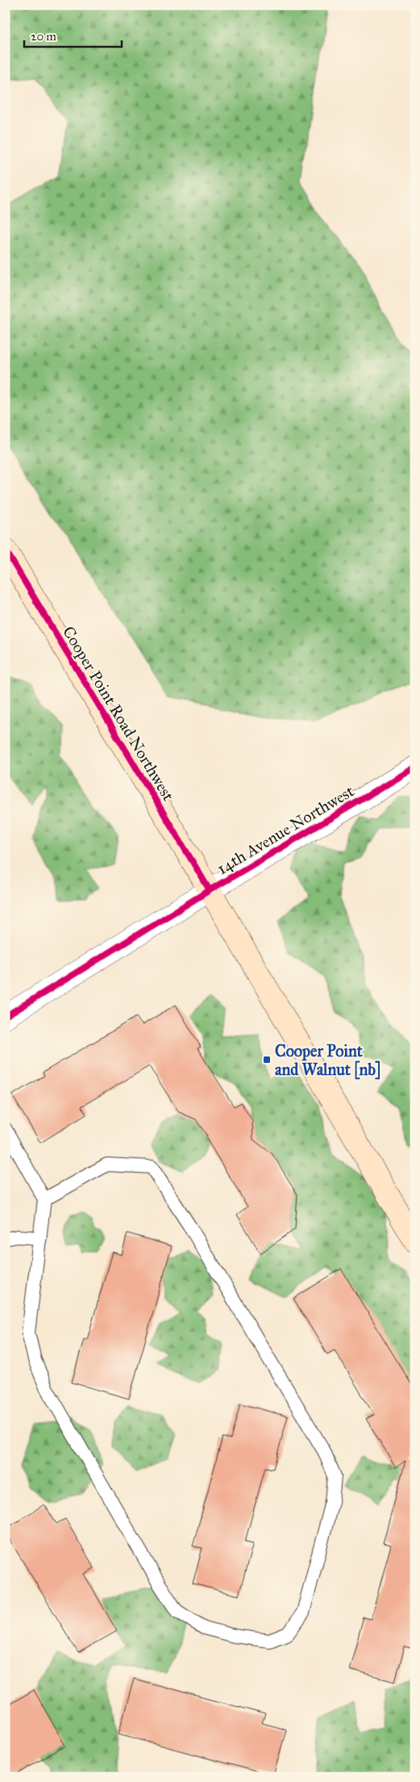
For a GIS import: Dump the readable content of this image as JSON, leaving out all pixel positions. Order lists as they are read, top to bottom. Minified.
{"streets":{"main road":["Cooper Point Road Northwest"],"street":["14th Avenue Northwest"]},"crossings":[["Cooper Point Road Northwest","14th Avenue Northwest"]],"places":{"transit":["Cooper Point and Walnut [nb]"]},"scale_bar":"20 m"}
